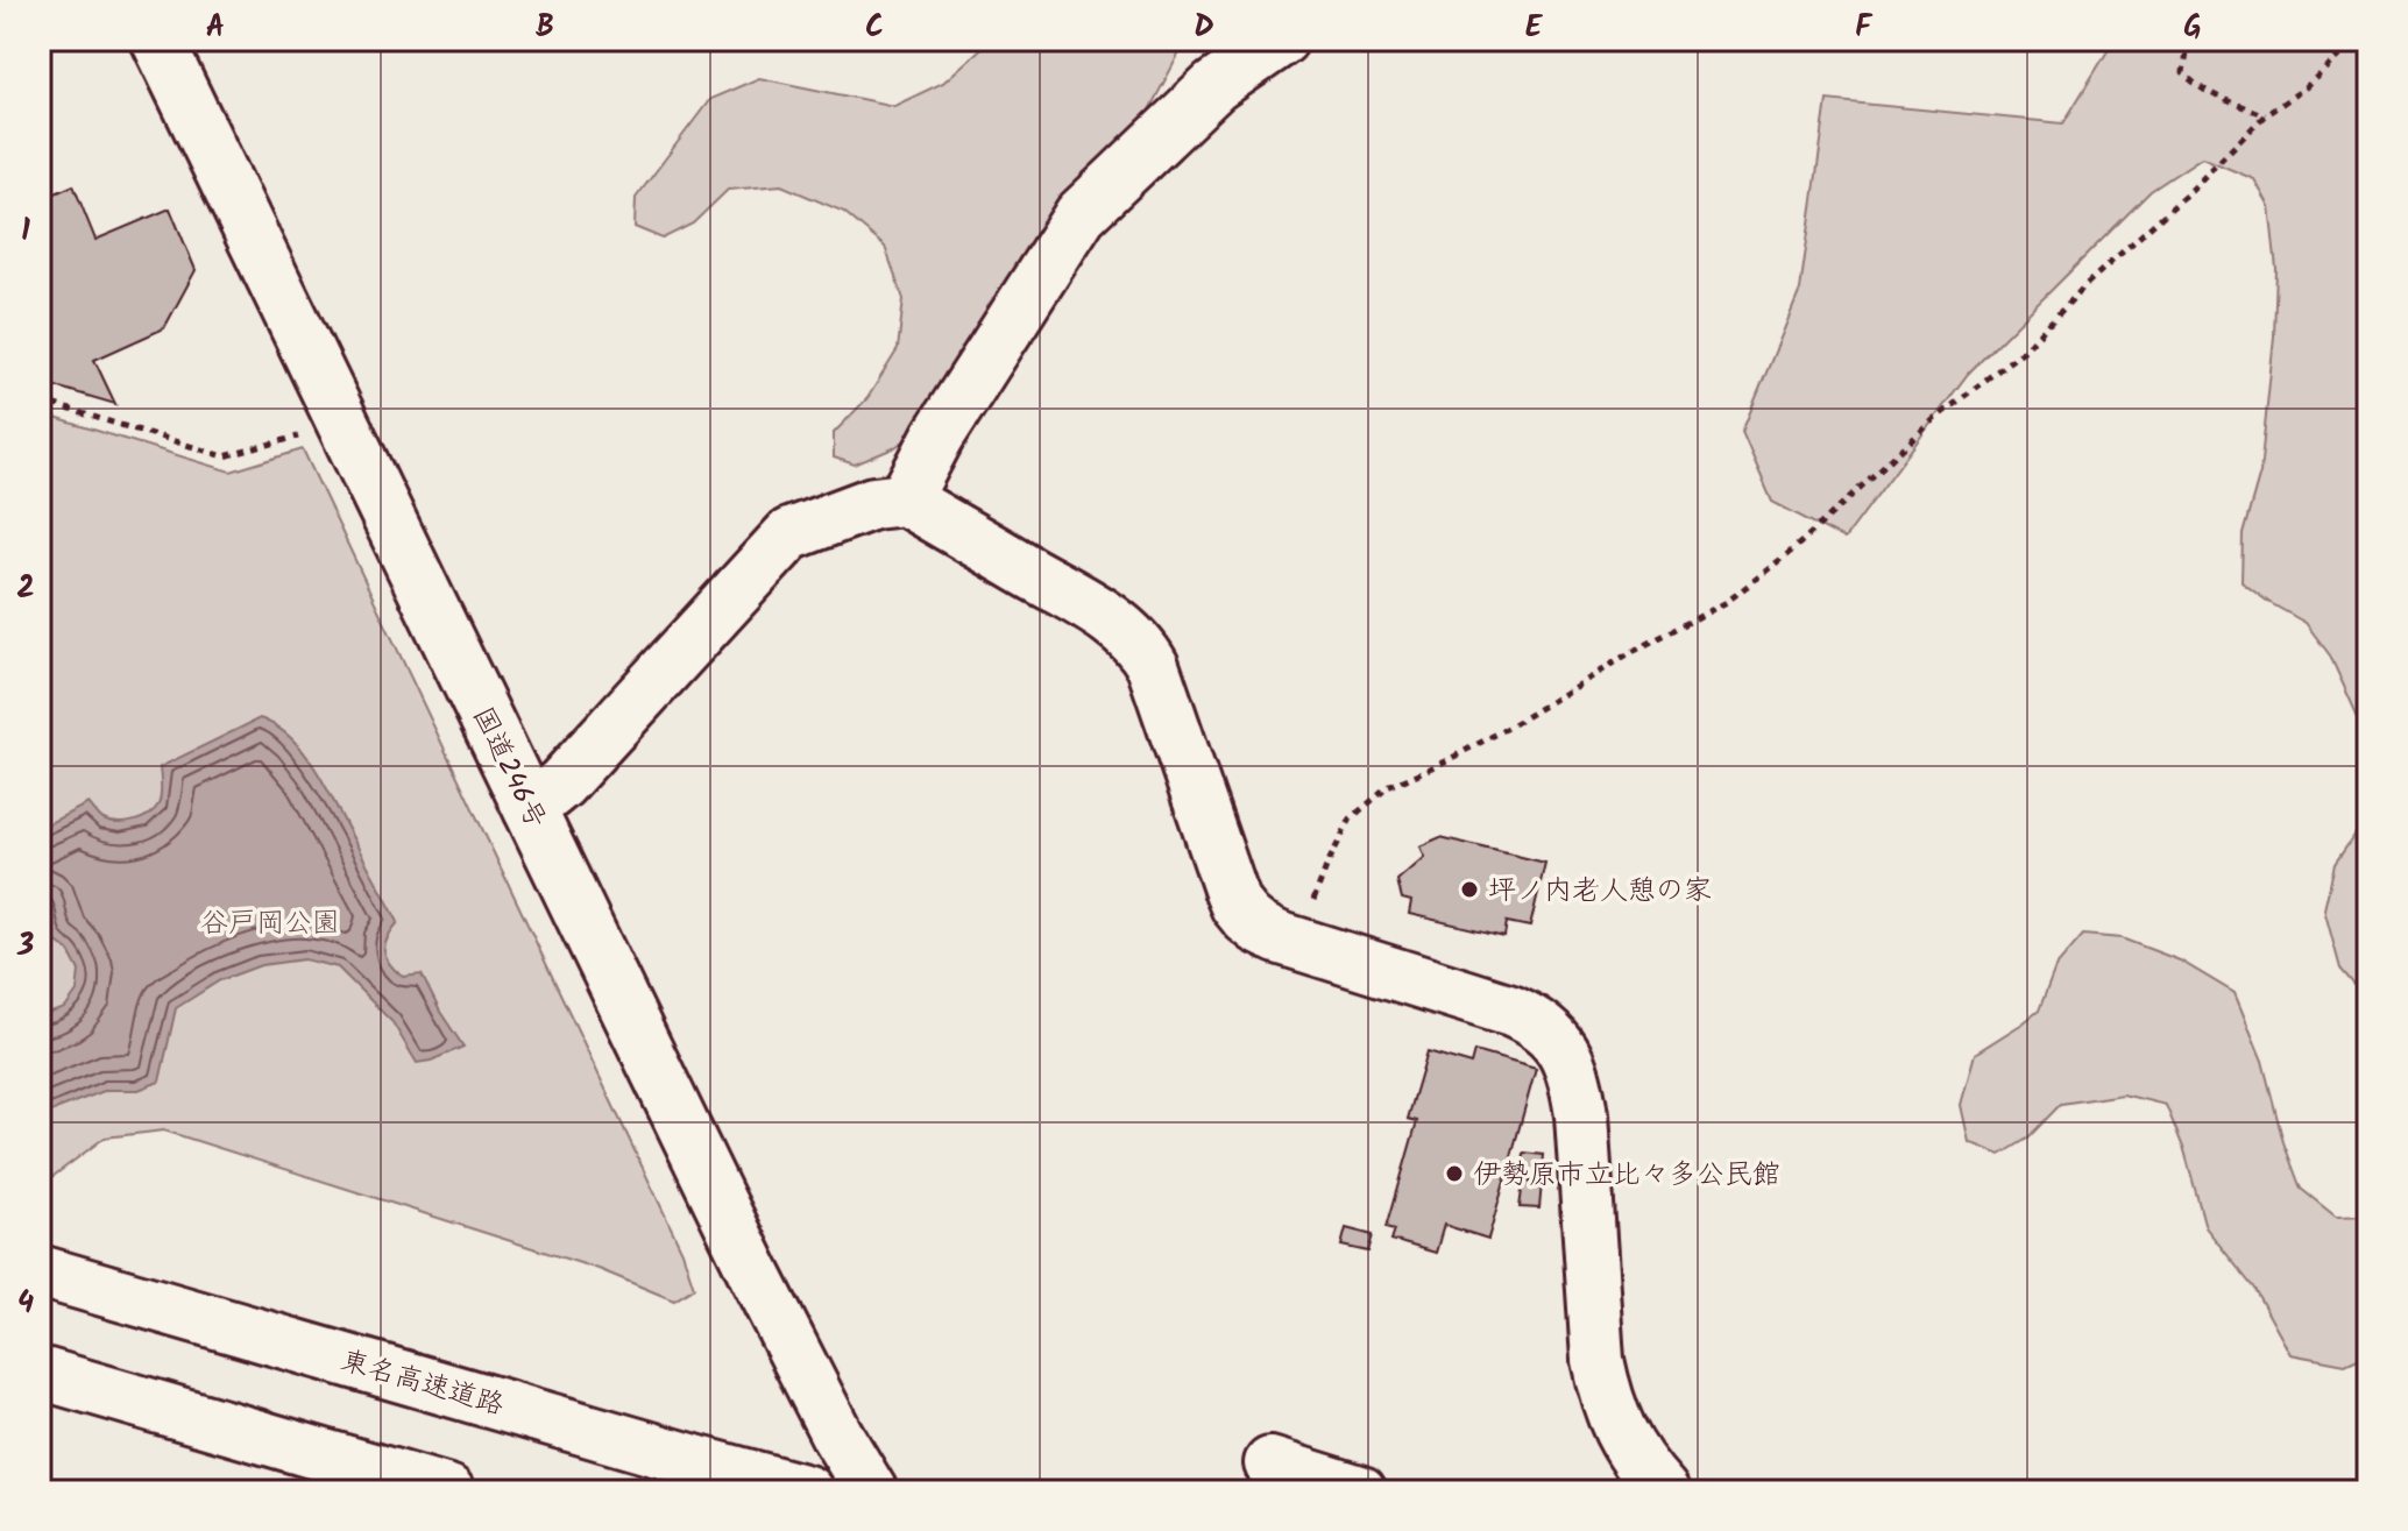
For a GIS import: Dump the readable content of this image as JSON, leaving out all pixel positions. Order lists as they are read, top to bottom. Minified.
{"streets":{"main road":["国道246号","東名高速道路"]},"parks":["谷戸岡公園"],"places":["坪ノ内老人憩の家","伊勢原市立比々多公民館"],"grid":{"columns":["A","B","C","D","E","F","G"],"rows":["1","2","3","4"]}}
